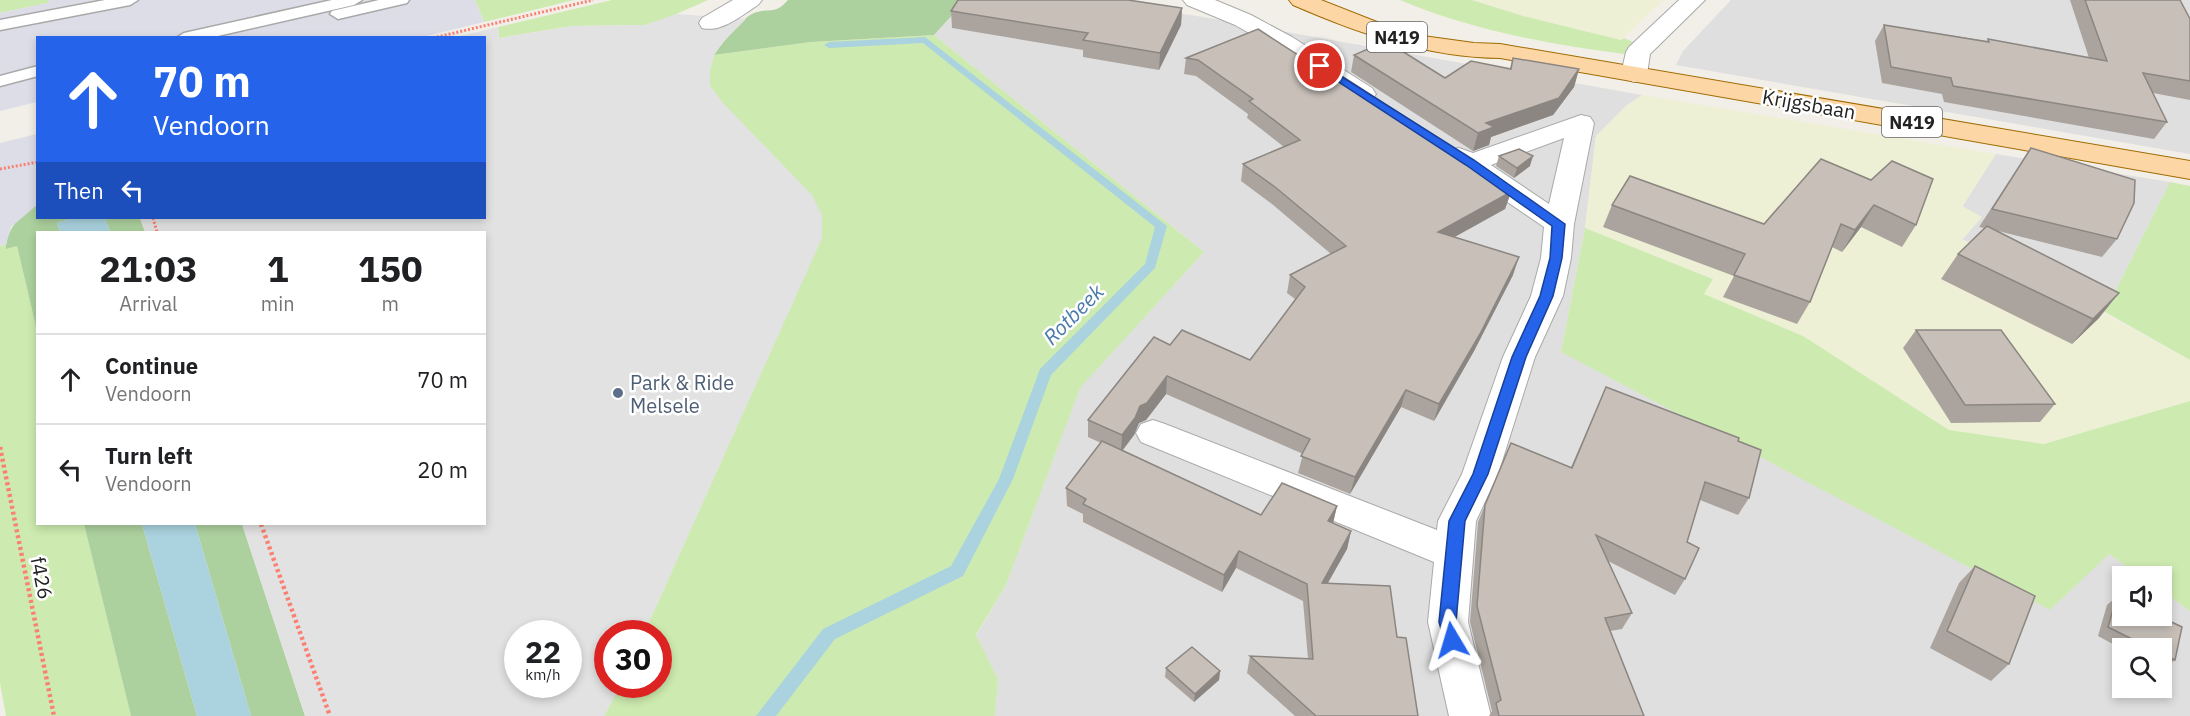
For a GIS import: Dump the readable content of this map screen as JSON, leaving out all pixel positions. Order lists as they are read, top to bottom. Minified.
{"streets":{"main road":["N419","Krijgsbaan"],"path":["f426"]},"water":["Rotbeek"],"places":["Park & Ride Melsele"],"page":{"turn":["70 m","Vendoorn"],"then":"Then","eta":["21:03","Arrival","1","min","150","m"],"list":[{"name":"Continue","note":"Vendoorn","value":"70 m"},{"name":"Turn left","note":"Vendoorn","value":"20 m"}],"speed":"22 km/h","limit":"30"}}
